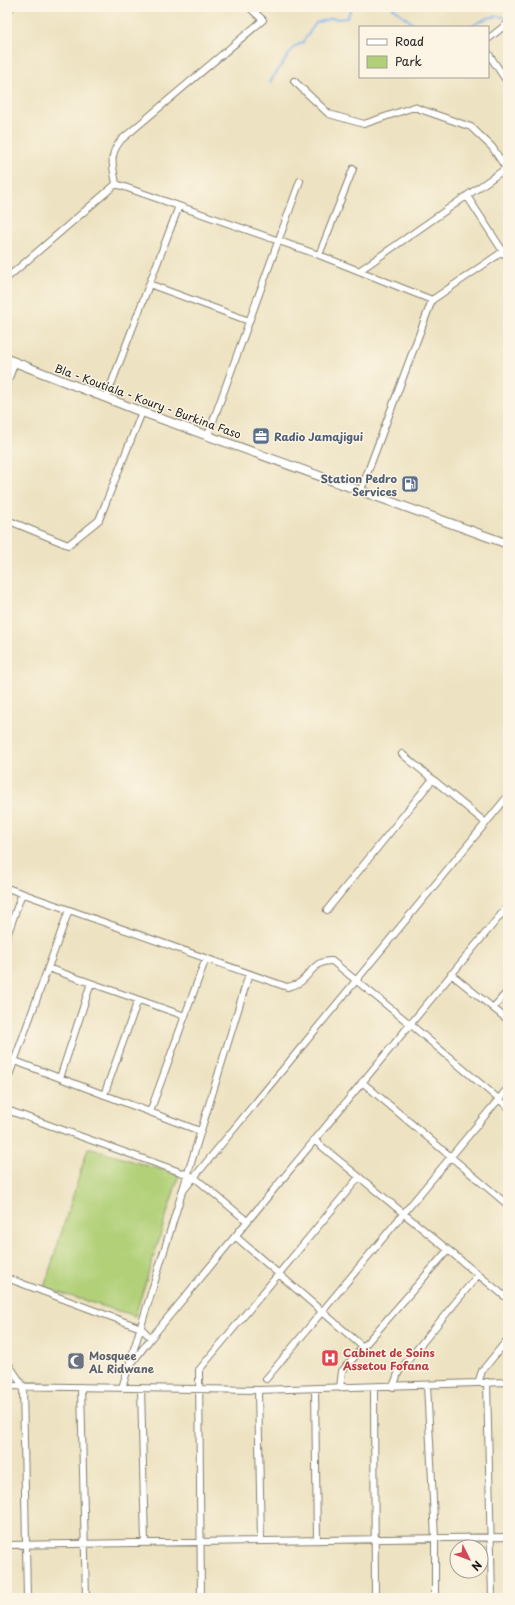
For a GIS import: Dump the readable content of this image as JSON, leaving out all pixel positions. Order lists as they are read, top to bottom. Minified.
{"streets":{"main road":["Bla - Koutiala - Koury - Burkina Faso"]},"places":{"office":["Radio Jamajigui"],"fuel station":["Station Pedro Services"],"hospital":["Cabinet de Soins Assetou Fofana"],"mosque":["Mosquee AL Ridwane"]},"legend":["Road","Park"],"north":"bottom right"}
